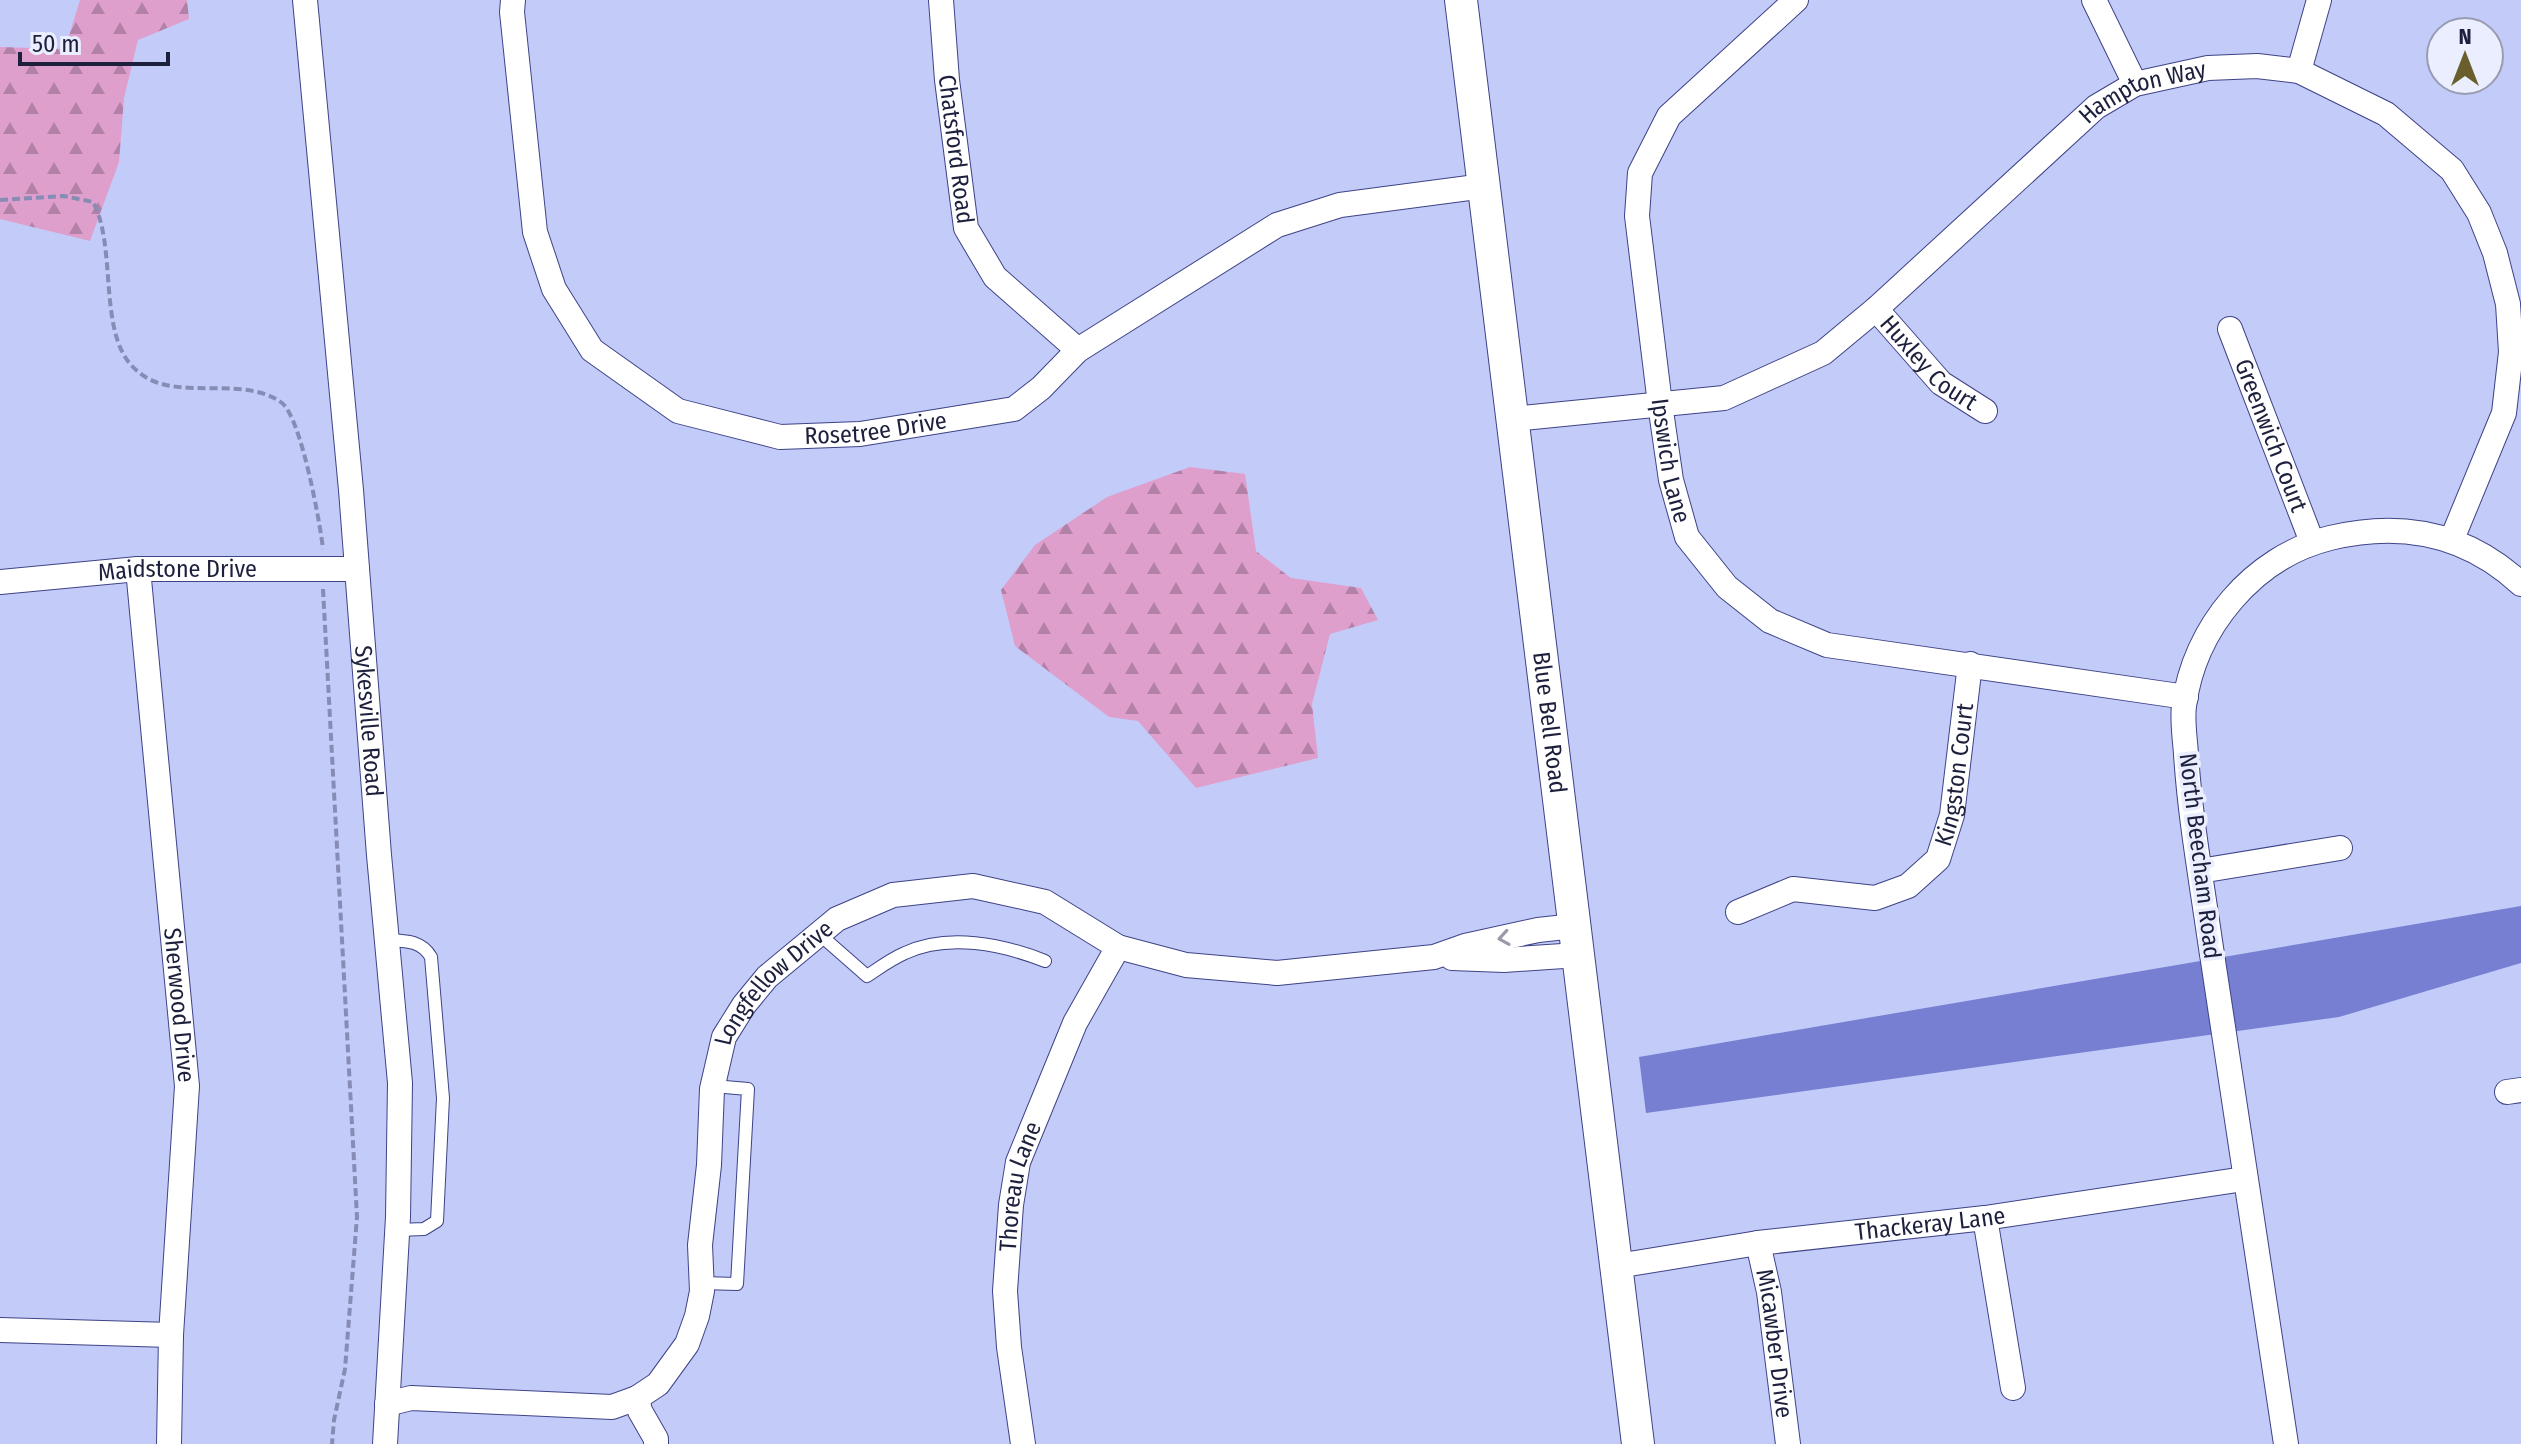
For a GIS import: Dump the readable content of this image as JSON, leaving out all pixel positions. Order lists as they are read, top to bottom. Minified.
{"streets":{"street":["Hampton Way","Chatsford Road","Huxley Court","Rosetree Drive","Greenwich Court","Ipswich Lane","Maidstone Drive","Sykesville Road","Blue Bell Road","Kingston Court","North Beecham Road","Longfellow Drive","Sherwood Drive","Thoreau Lane","Thackeray Lane","Micawber Drive"]},"crossings":[["Hampton Way","Huxley Court"],["Hampton Way","Ipswich Lane"],["Hampton Way","Blue Bell Road"],["Hampton Way","North Beecham Road"],["Chatsford Road","Rosetree Drive"],["Rosetree Drive","Blue Bell Road"],["Greenwich Court","North Beecham Road"],["Ipswich Lane","Kingston Court"],["Ipswich Lane","North Beecham Road"],["Maidstone Drive","Sykesville Road"],["Maidstone Drive","Sherwood Drive"],["Sykesville Road","Longfellow Drive"],["Blue Bell Road","Longfellow Drive"],["Blue Bell Road","Thackeray Lane"],["North Beecham Road","Thackeray Lane"],["Longfellow Drive","Thoreau Lane"],["Thackeray Lane","Micawber Drive"]],"scale_bar":"50 m","north":"top"}
